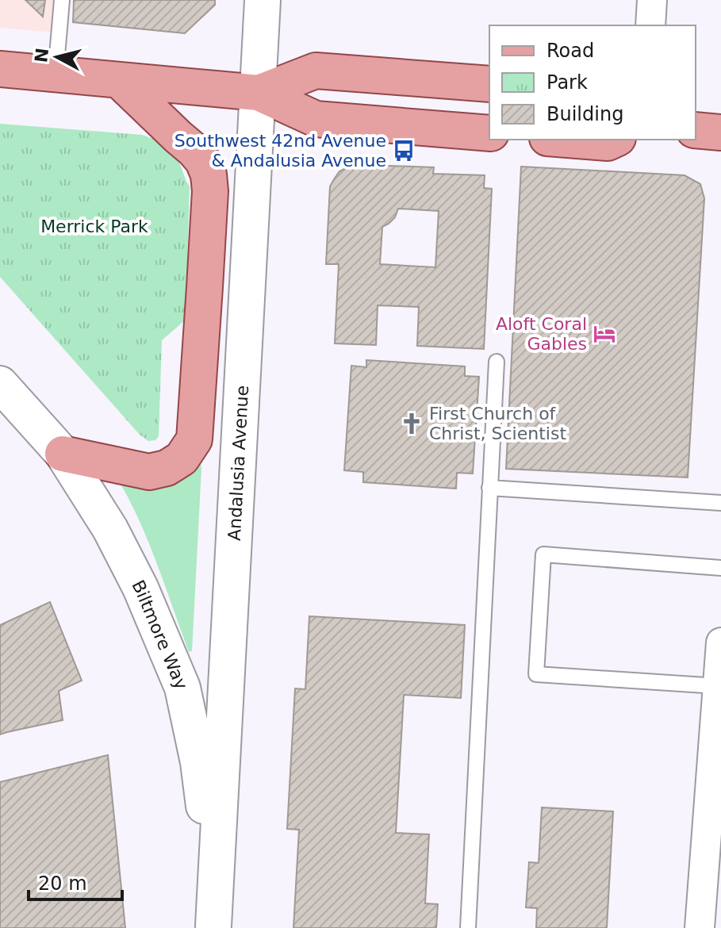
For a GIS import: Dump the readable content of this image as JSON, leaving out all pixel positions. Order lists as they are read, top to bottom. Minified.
{"streets":{"street":["Andalusia Avenue","Biltmore Way"]},"crossings":[["Andalusia Avenue","Biltmore Way"]],"parks":["Merrick Park"],"places":{"bus stop":["Southwest 42nd Avenue & Andalusia Avenue"],"hotel":["Aloft Coral Gables"],"church":["First Church of Christ, Scientist"]},"legend":["Road","Park","Building"],"scale_bar":"20 m","north":"left"}
